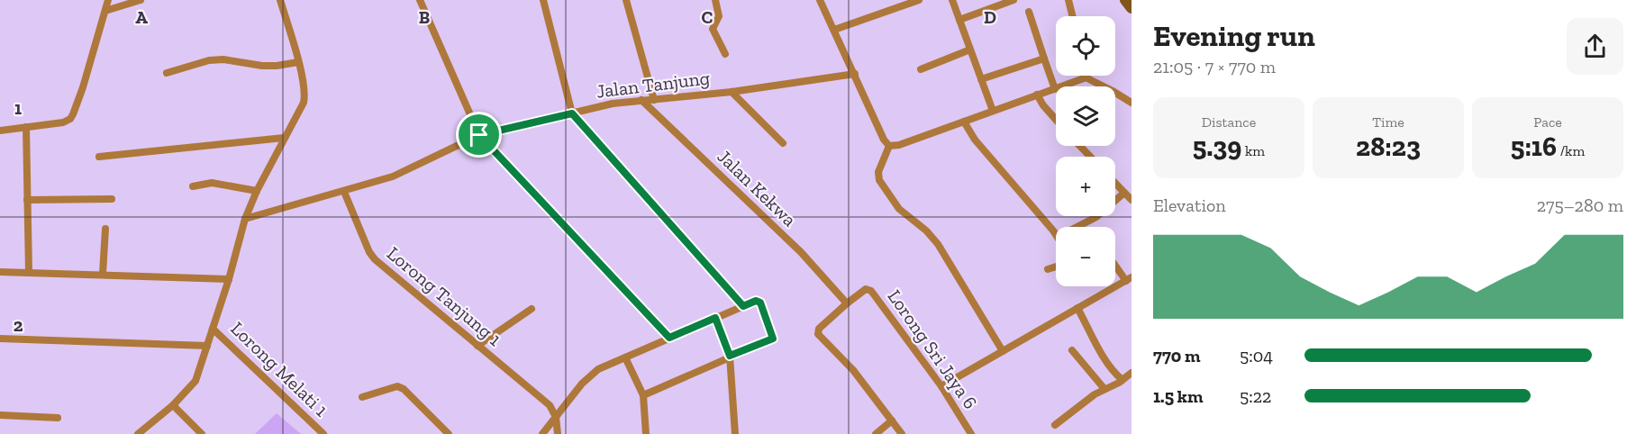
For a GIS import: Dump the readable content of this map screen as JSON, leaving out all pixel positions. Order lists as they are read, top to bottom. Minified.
{"streets":{"street":["Jalan Tanjung","Jalan Kekwa","Lorong Tanjung 1","Lorong Sri Jaya 6","Lorong Melati 1"]},"crossings":[["Jalan Tanjung","Jalan Kekwa"],["Jalan Tanjung","Lorong Tanjung 1"],["Jalan Kekwa","Lorong Sri Jaya 6"]],"page":{"heading":["Evening run","21:05 · 7 × 770 m"],"map_buttons":["+","−"],"stats":[["Distance","5.39 km"],["Time","28:23"],["Pace","5:16 /km"]],"chart":["Elevation","275–280 m"],"list":[{"name":"770 m","note":"5:04"},{"name":"1.5 km","note":"5:22"}]},"grid":{"columns":["A","B","C","D"],"rows":["1","2"]}}
